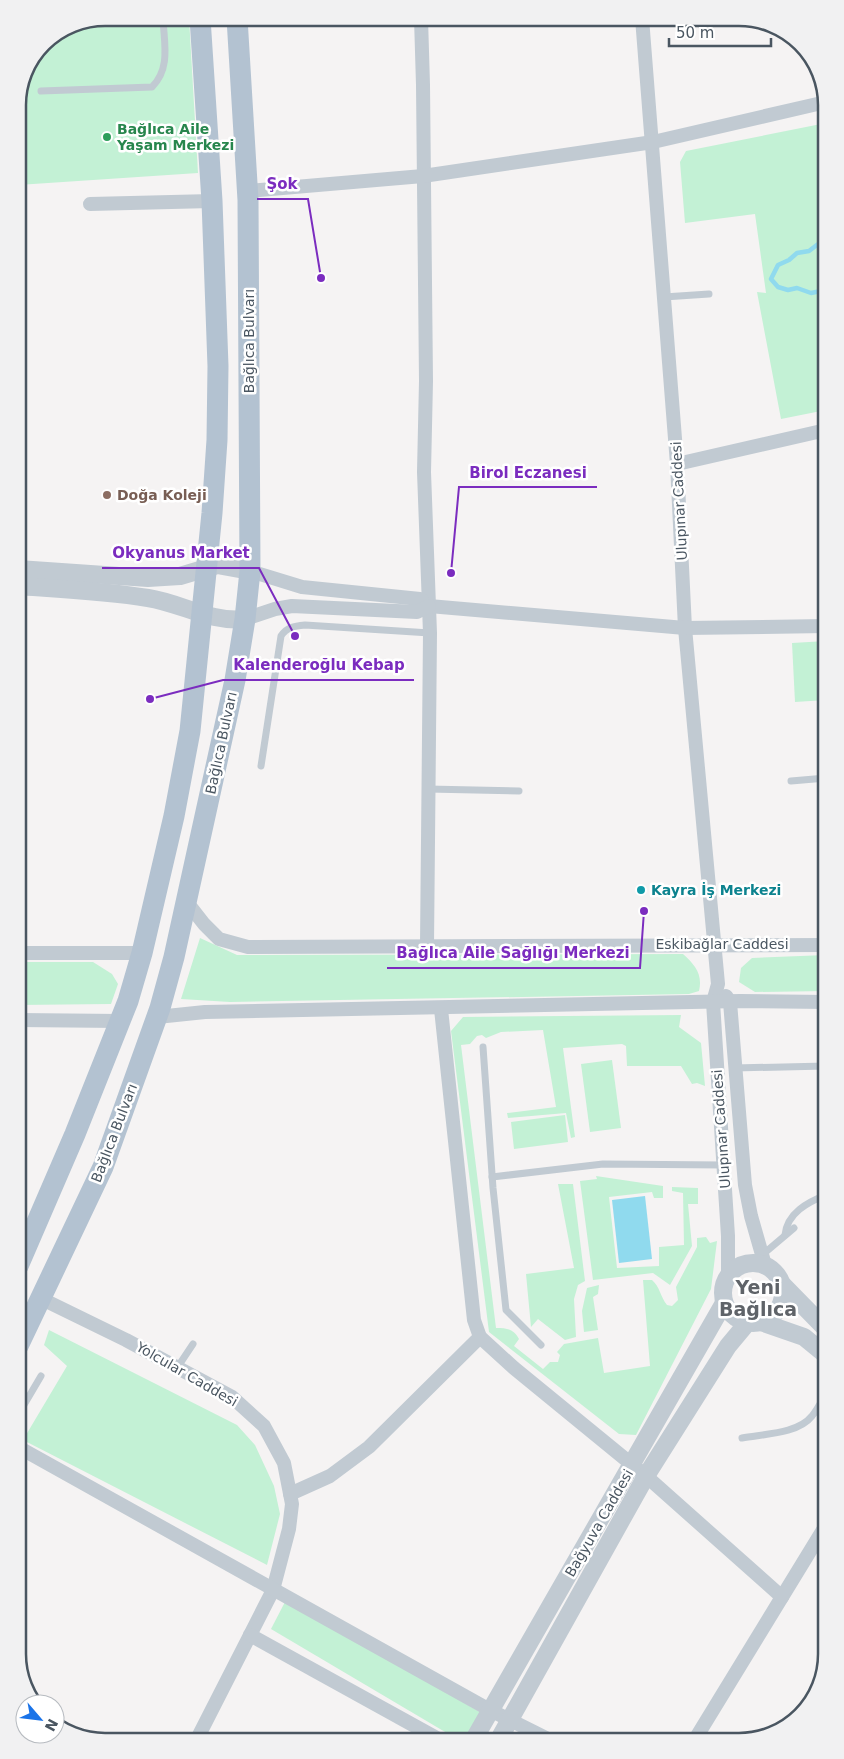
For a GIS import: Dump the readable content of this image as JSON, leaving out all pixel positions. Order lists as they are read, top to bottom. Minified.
{"streets":{"main road":["Bağlıca Bulvarı"],"street":["Ulupınar Caddesi","Eskibağlar Caddesi","Yolcular Caddesi","Bağyuva Caddesi"]},"crossings":[["Bağlıca Bulvarı","Eskibağlar Caddesi"],["Bağlıca Bulvarı","Yolcular Caddesi"],["Ulupınar Caddesi","Eskibağlar Caddesi"],["Ulupınar Caddesi","Bağyuva Caddesi"]],"districts":["Yeni Bağlıca"],"places":["Bağlıca Aile Yaşam Merkezi","Şok","Doğa Koleji","Birol Eczanesi","Okyanus Market","Kalenderoğlu Kebap","Kayra İş Merkezi","Bağlıca Aile Sağlığı Merkezi"],"scale_bar":"50 m","north":"bottom right"}
